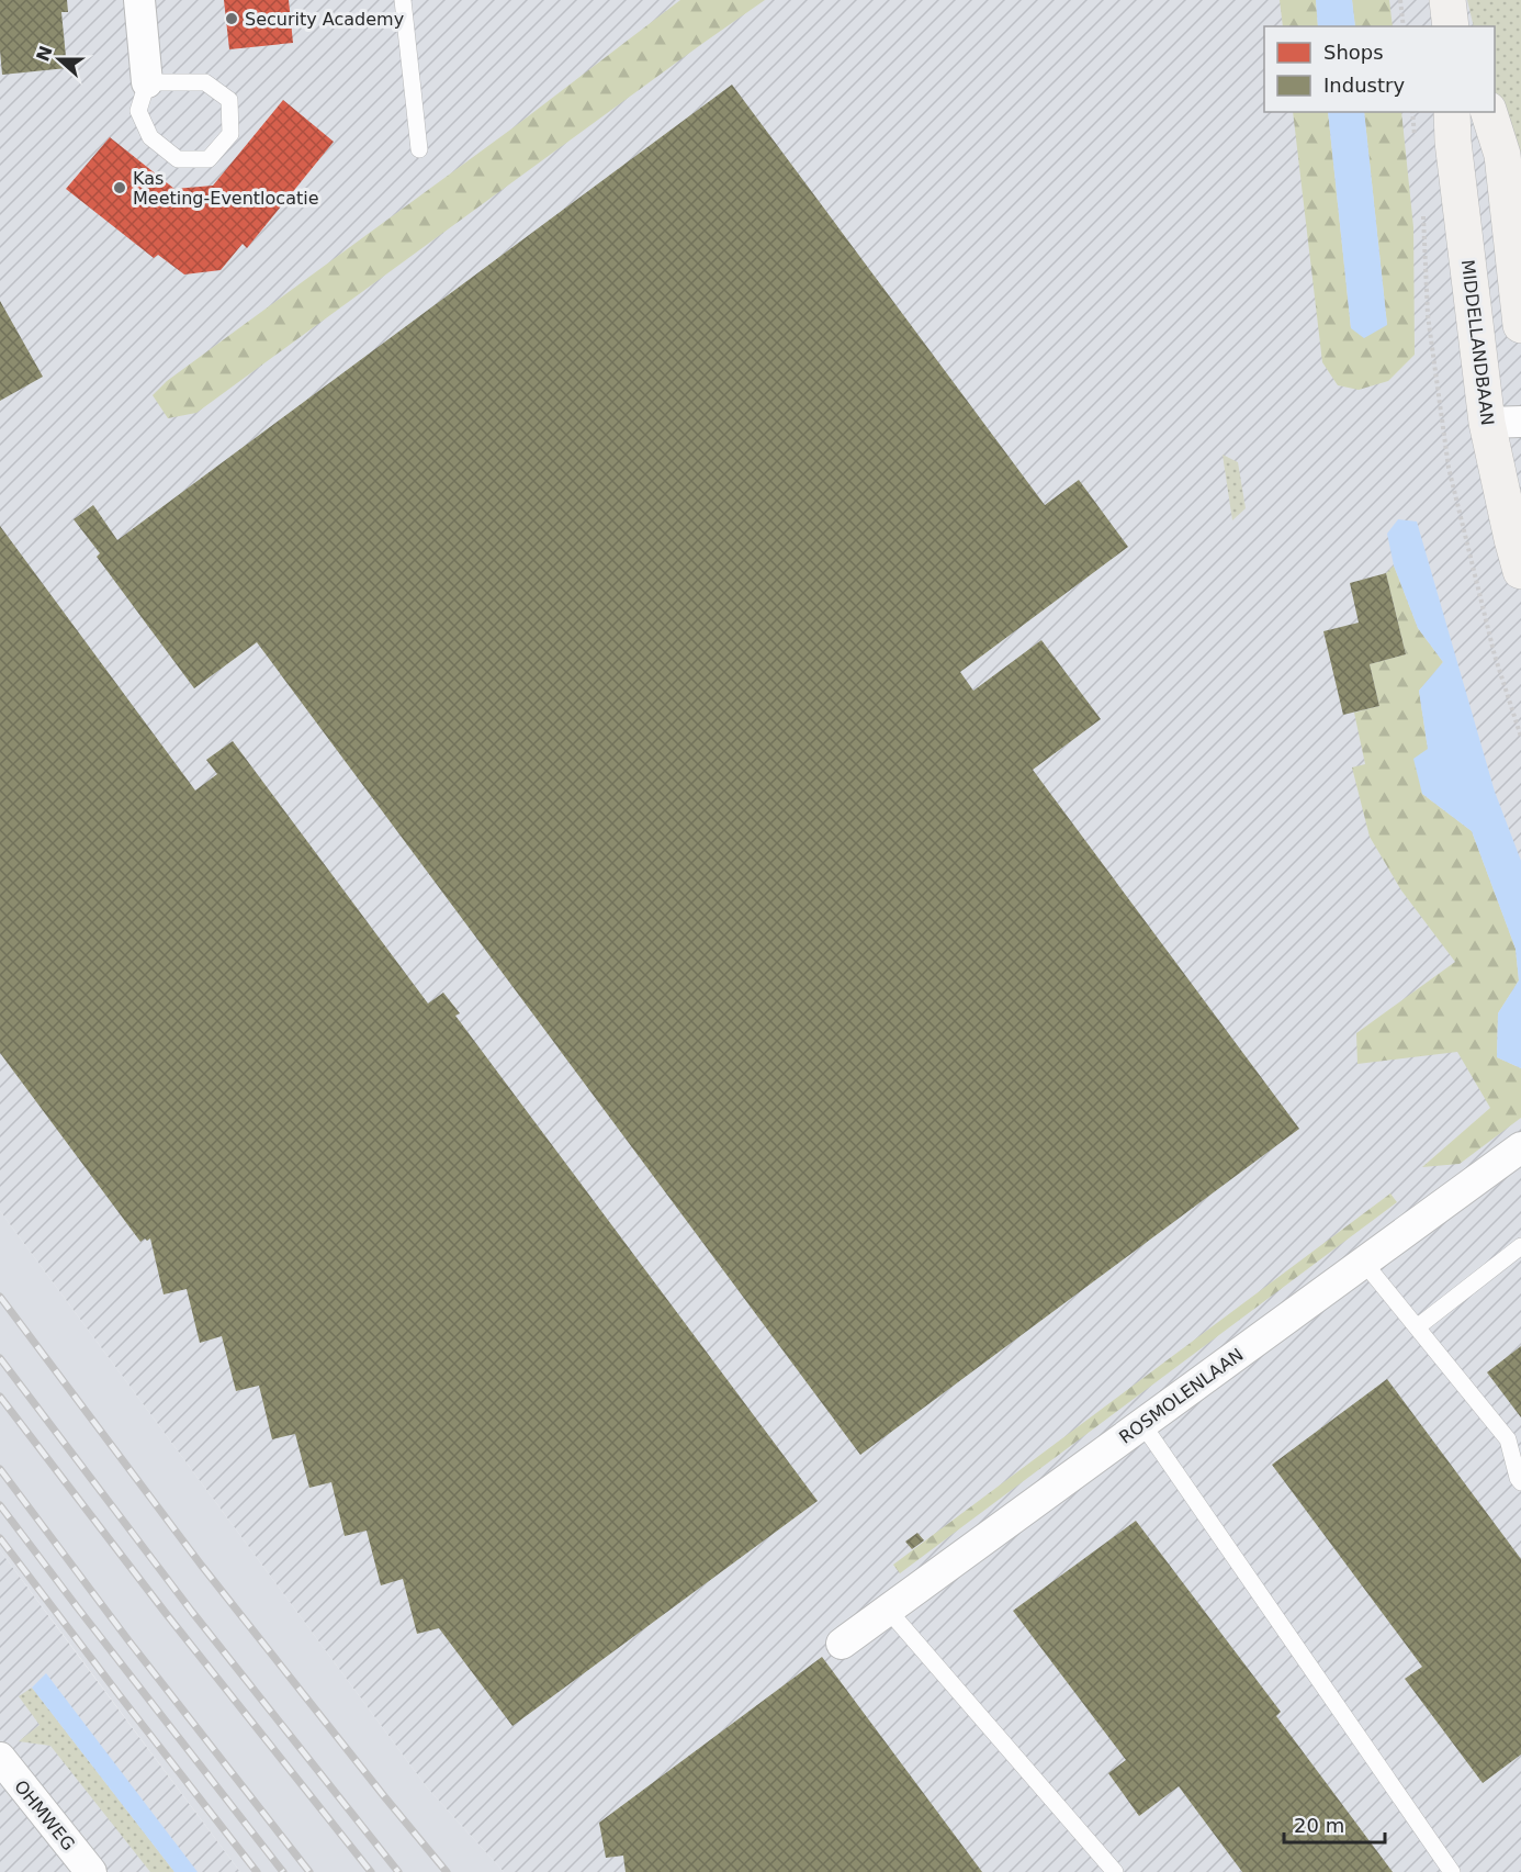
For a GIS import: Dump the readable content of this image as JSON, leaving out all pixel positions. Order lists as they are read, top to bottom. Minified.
{"streets":{"main road":["MIDDELLANDBAAN"],"street":["ROSMOLENLAAN","OHMWEG"]},"places":["Security Academy","Kas Meeting-Eventlocatie"],"legend":["Shops","Industry"],"scale_bar":"20 m","north":"left"}
